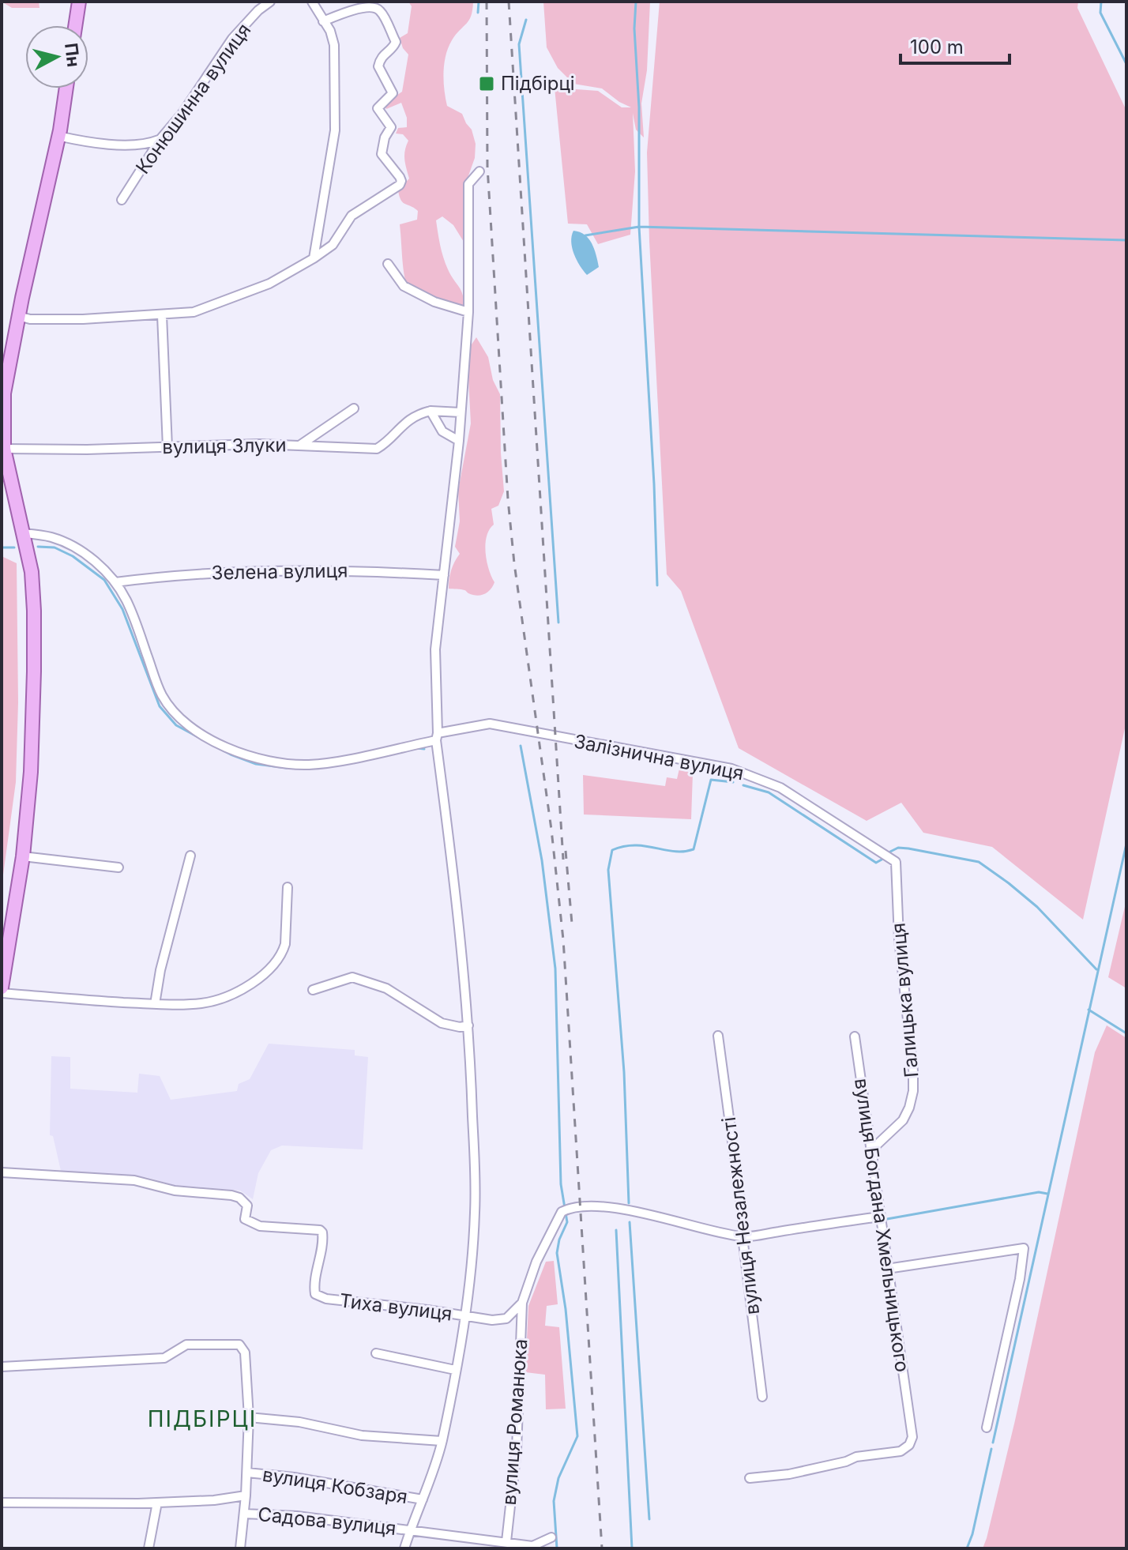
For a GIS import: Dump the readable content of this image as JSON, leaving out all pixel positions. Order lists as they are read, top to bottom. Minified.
{"streets":{"street":["Конюшинна вулиця","вулиця Злуки","Зелена вулиця","Залізнична вулиця","Галицька вулиця","вулиця Незалежності","вулиця Богдана Хмельницького","Тиха вулиця","вулиця Романюка","вулиця Кобзаря","Садова вулиця"]},"crossings":[["Зелена вулиця","Залізнична вулиця"],["Залізнична вулиця","Галицька вулиця"],["Галицька вулиця","вулиця Богдана Хмельницького"],["вулиця Незалежності","вулиця Романюка"],["Тиха вулиця","вулиця Романюка"]],"districts":["ПІДБІРЦІ"],"places":{"transit":["Підбірці"]},"scale_bar":"100 m","north":"right"}
